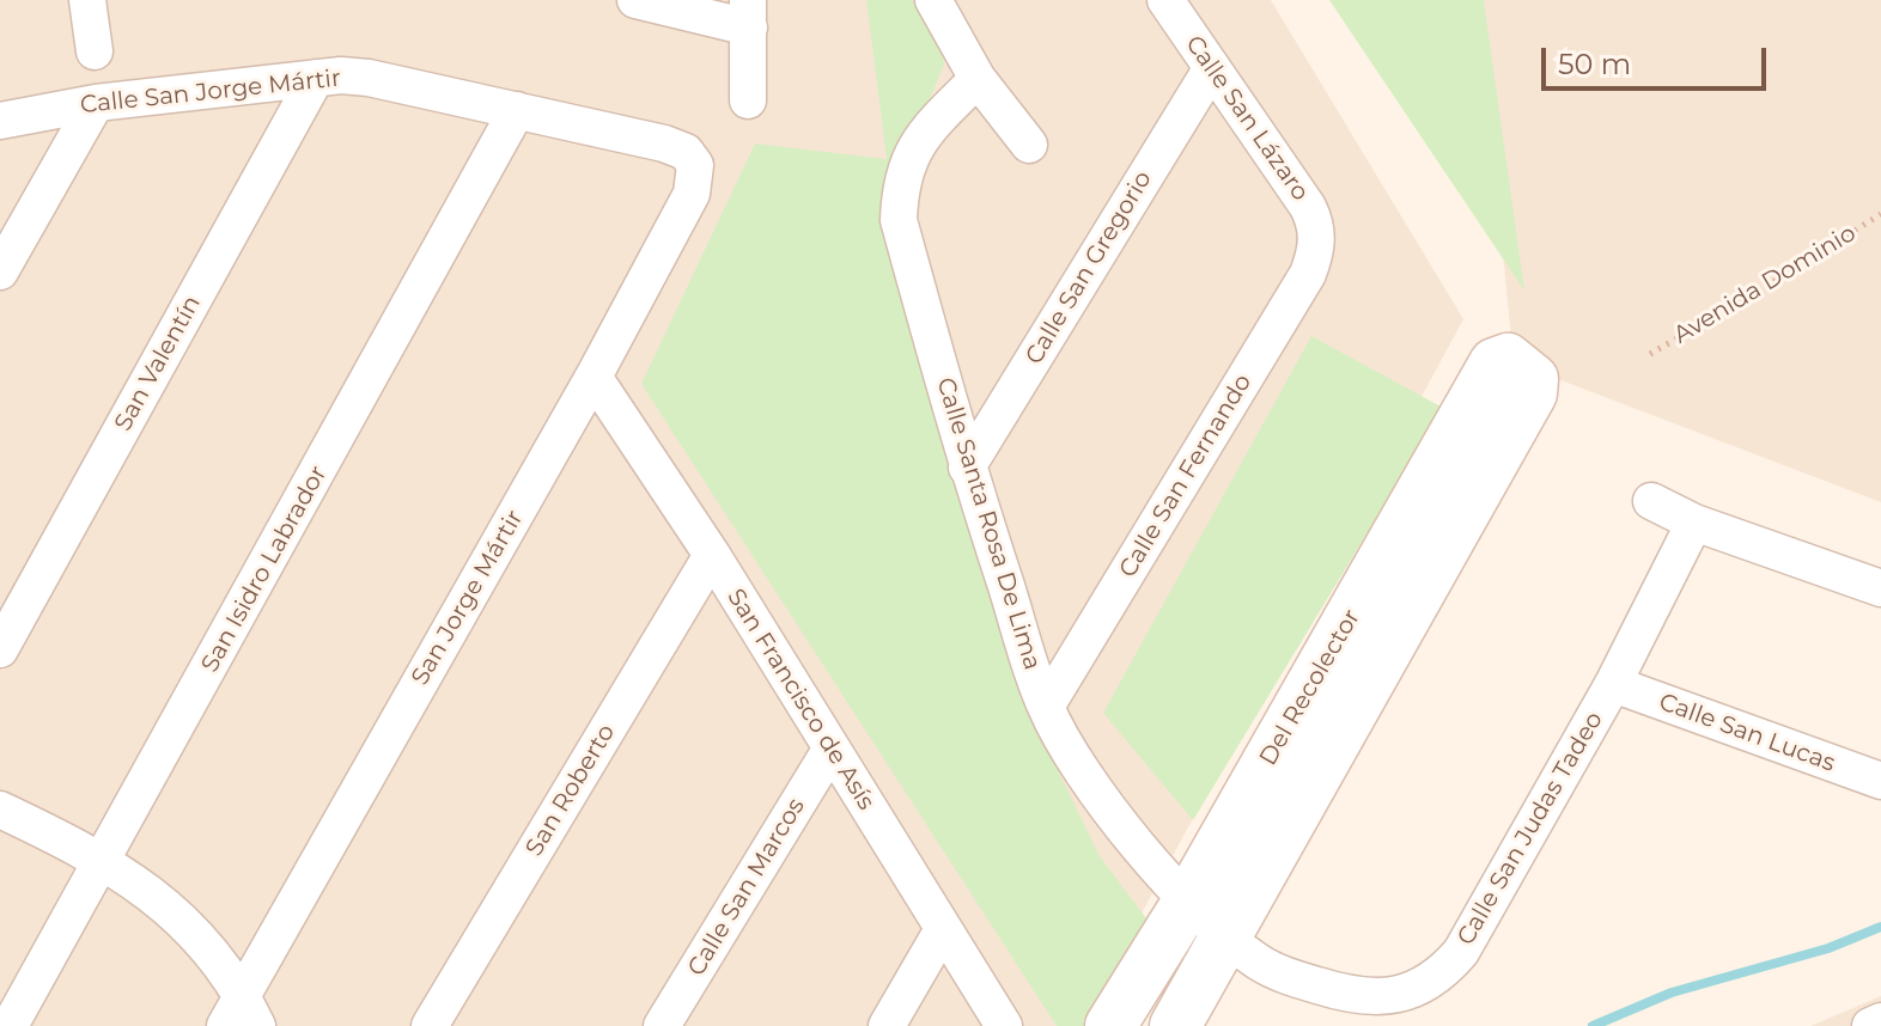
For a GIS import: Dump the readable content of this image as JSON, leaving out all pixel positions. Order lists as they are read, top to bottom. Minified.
{"streets":{"street":["Calle San Jorge Mártir","Calle San Lázaro","Calle San Gregorio","San Valentín","Calle San Fernando","Calle Santa Rosa De Lima","San Isidro Labrador","San Jorge Mártir","Del Recolector","San Francisco de Asís","Calle San Lucas","San Roberto","Calle San Judas Tadeo","Calle San Marcos"],"path":["Avenida Dominio"]},"crossings":[["Calle San Jorge Mártir","San Valentín"],["Calle San Jorge Mártir","San Isidro Labrador"],["Calle San Jorge Mártir","San Jorge Mártir"],["Calle San Lázaro","Calle San Gregorio"],["Calle San Lázaro","Calle San Fernando"],["Calle San Gregorio","Calle Santa Rosa De Lima"],["Calle San Fernando","Calle Santa Rosa De Lima"],["Calle Santa Rosa De Lima","Del Recolector"],["Calle Santa Rosa De Lima","Calle San Judas Tadeo"],["San Jorge Mártir","San Francisco de Asís"],["Del Recolector","Calle San Judas Tadeo"],["San Francisco de Asís","San Roberto"],["San Francisco de Asís","Calle San Marcos"],["Calle San Lucas","Calle San Judas Tadeo"]],"scale_bar":"50 m"}
